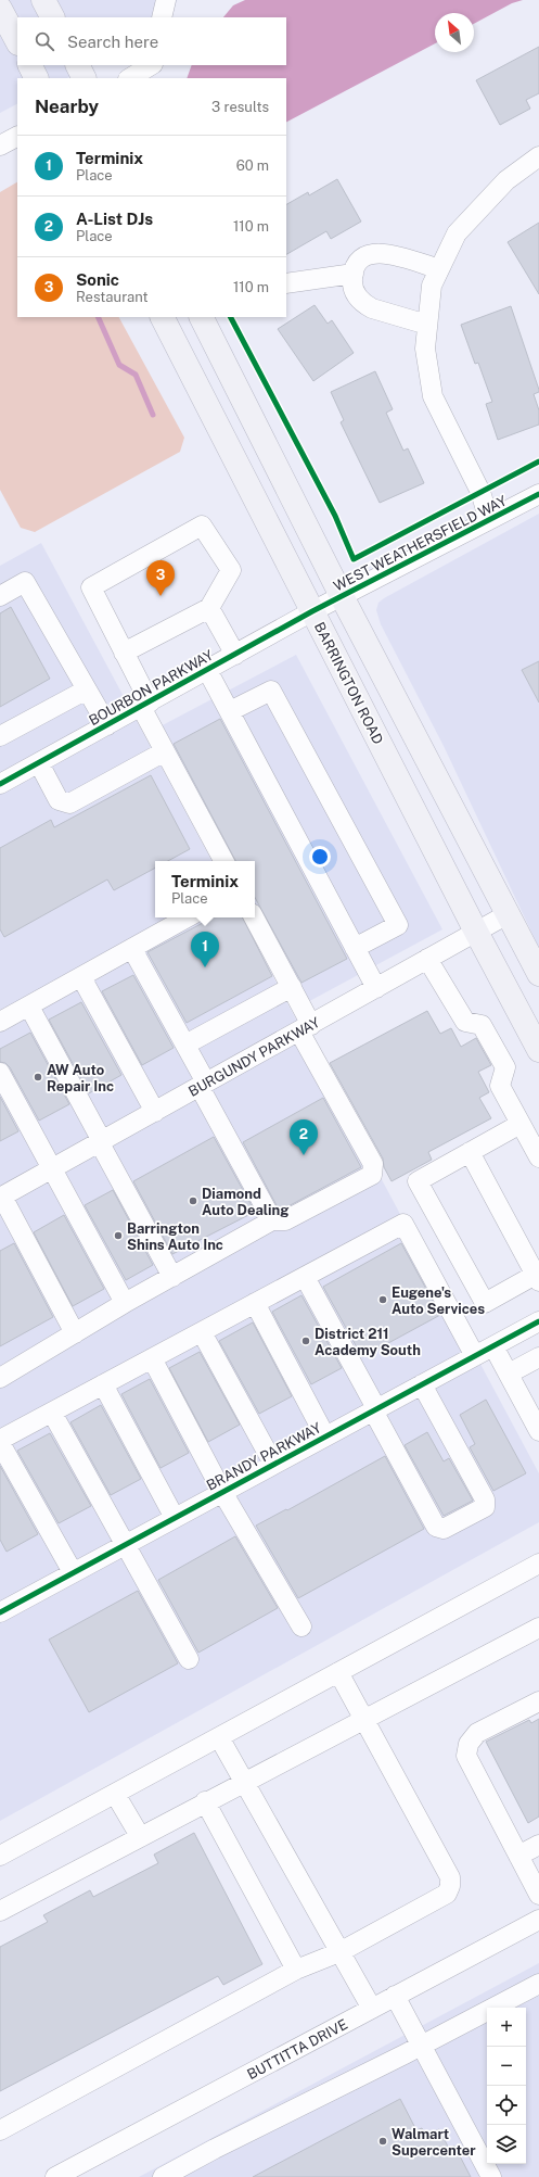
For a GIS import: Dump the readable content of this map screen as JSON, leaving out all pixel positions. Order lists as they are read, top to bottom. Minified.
{"streets":{"main road":["BARRINGTON ROAD"],"street":["WEST WEATHERSFIELD WAY","BOURBON PARKWAY","BURGUNDY PARKWAY","BRANDY PARKWAY","BUTTITTA DRIVE"]},"crossings":[["WEST WEATHERSFIELD WAY","BARRINGTON ROAD"],["WEST WEATHERSFIELD WAY","BOURBON PARKWAY"],["BARRINGTON ROAD","BOURBON PARKWAY"],["BARRINGTON ROAD","BURGUNDY PARKWAY"]],"places":["AW Auto Repair Inc","Diamond Auto Dealing","Barrington Shins Auto Inc","Eugene's Auto Services","District 211 Academy South","Walmart Supercenter"],"north":"top left","page":{"search":"Search here","heading":["Nearby","3 results"],"list":[{"mark":"1","name":"Terminix","note":"Place","value":"60 m"},{"mark":"2","name":"A-List DJs","note":"Place","value":"110 m"},{"mark":"3","name":"Sonic","note":"Restaurant","value":"110 m"}],"pins":["3","1","2"],"popup":["Terminix","Place"],"map_buttons":["+","−"]}}
